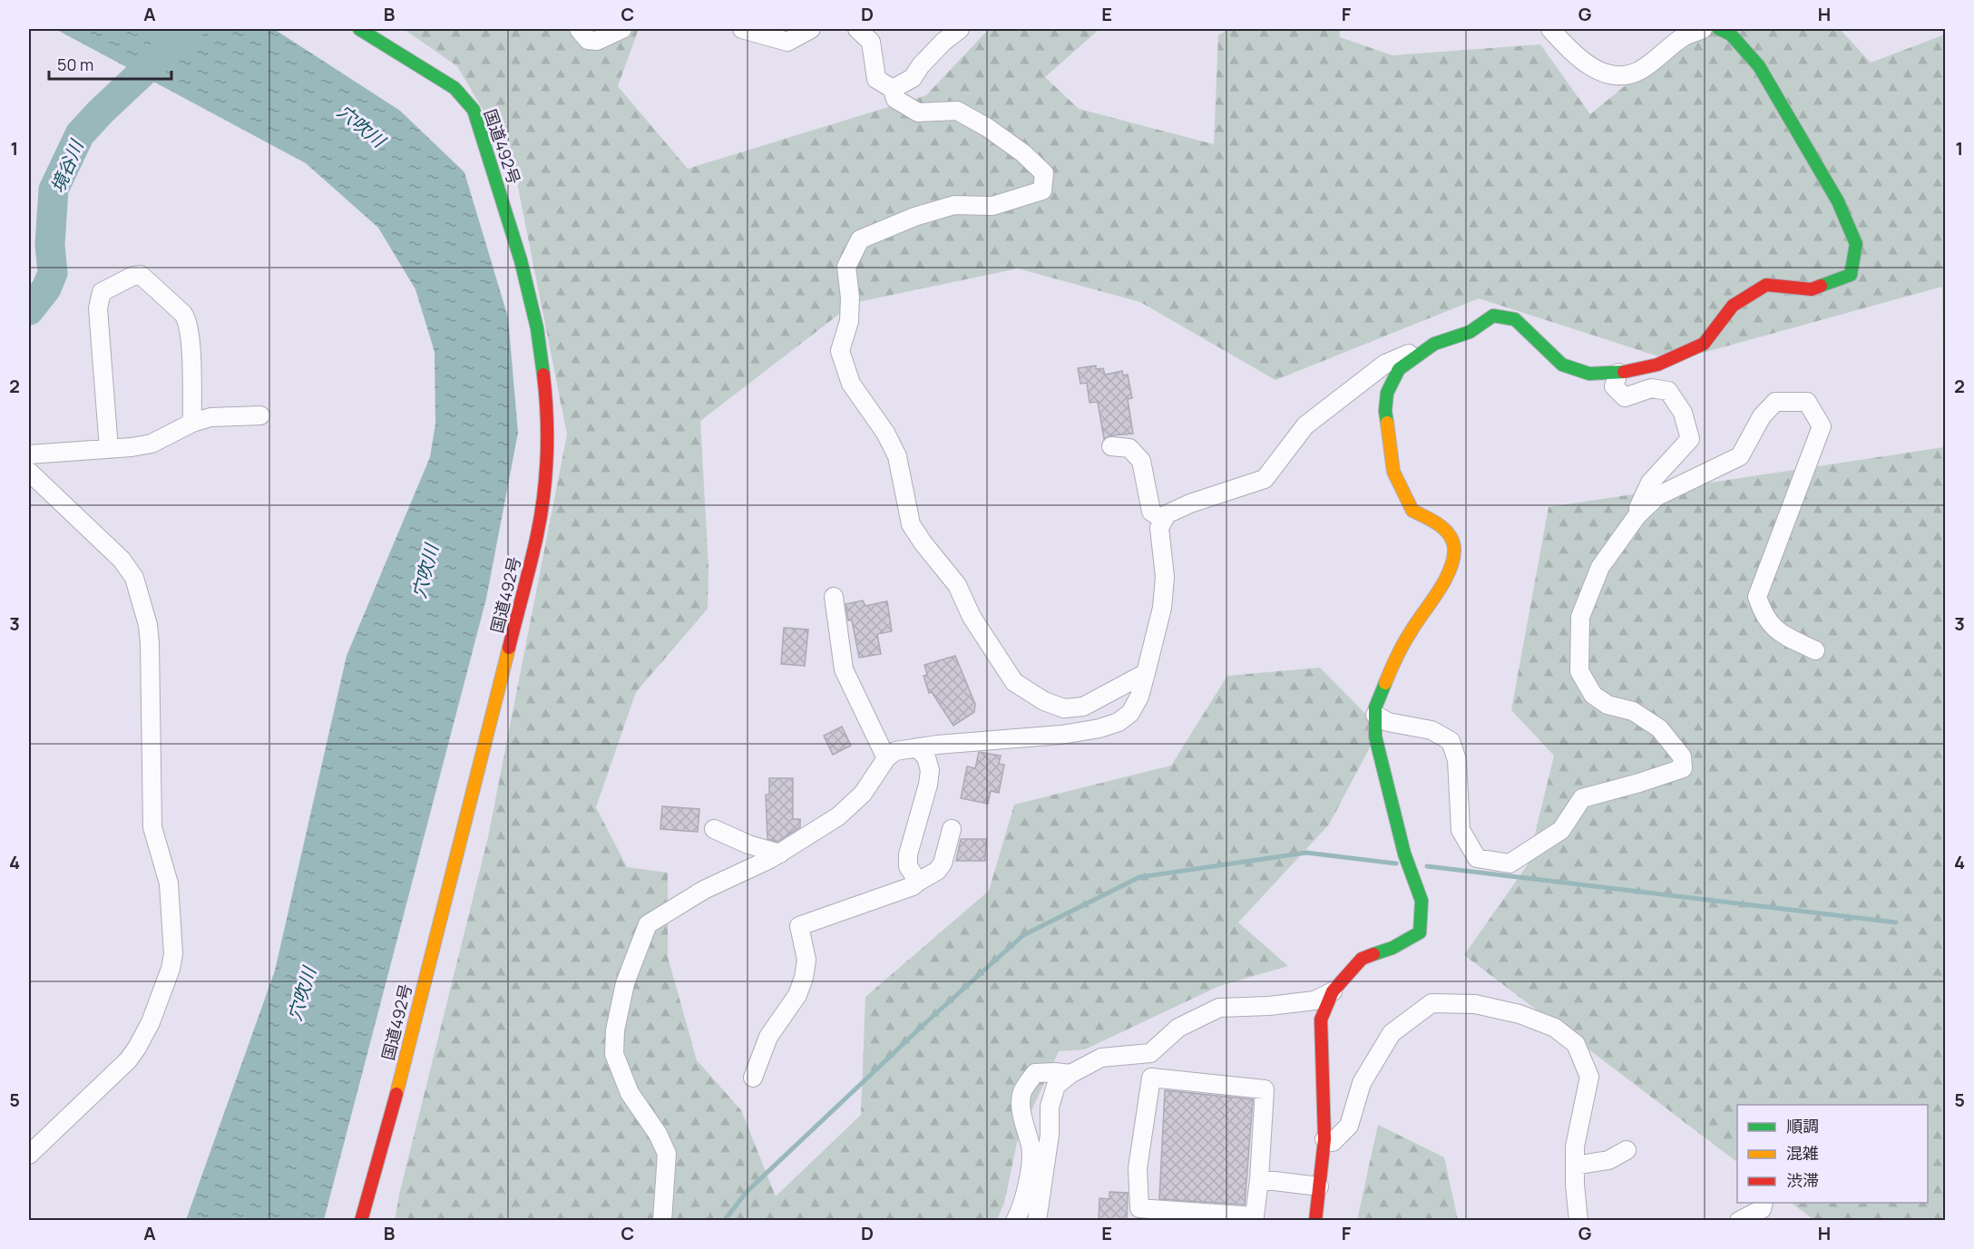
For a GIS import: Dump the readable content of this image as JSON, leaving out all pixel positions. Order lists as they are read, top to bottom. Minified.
{"streets":{"main road":["国道492号"]},"water":["穴吹川","境谷川"],"legend":["順調","混雑","渋滞"],"scale_bar":"50 m","grid":{"columns":["A","B","C","D","E","F","G","H"],"rows":["1","2","3","4","5"]}}
